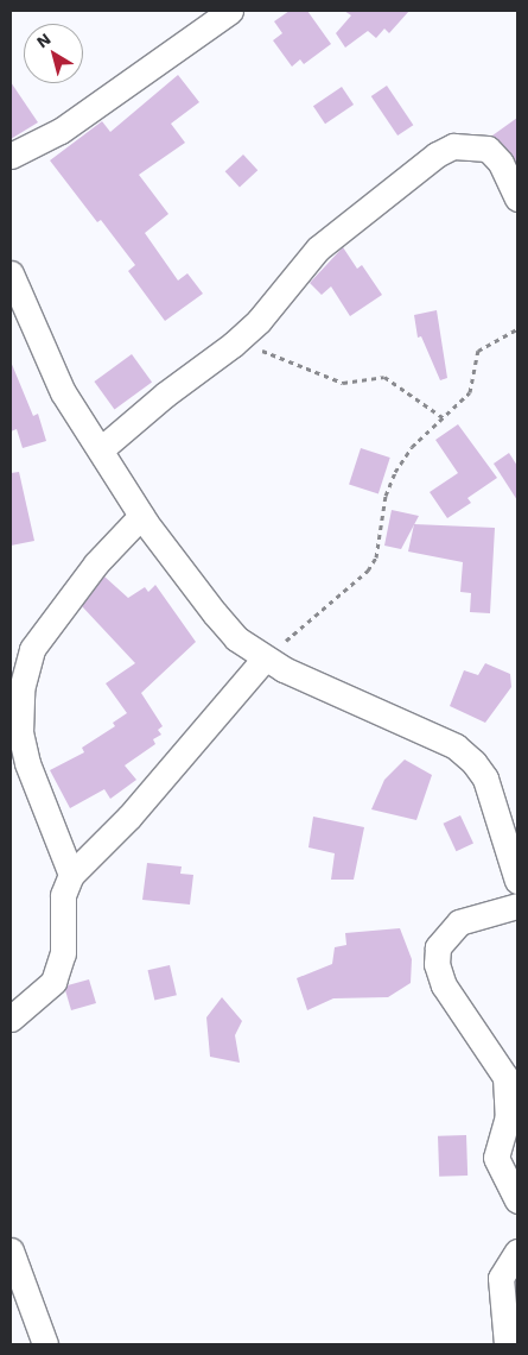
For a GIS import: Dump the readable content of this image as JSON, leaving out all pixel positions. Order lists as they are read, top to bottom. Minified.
{"north":"top left"}
